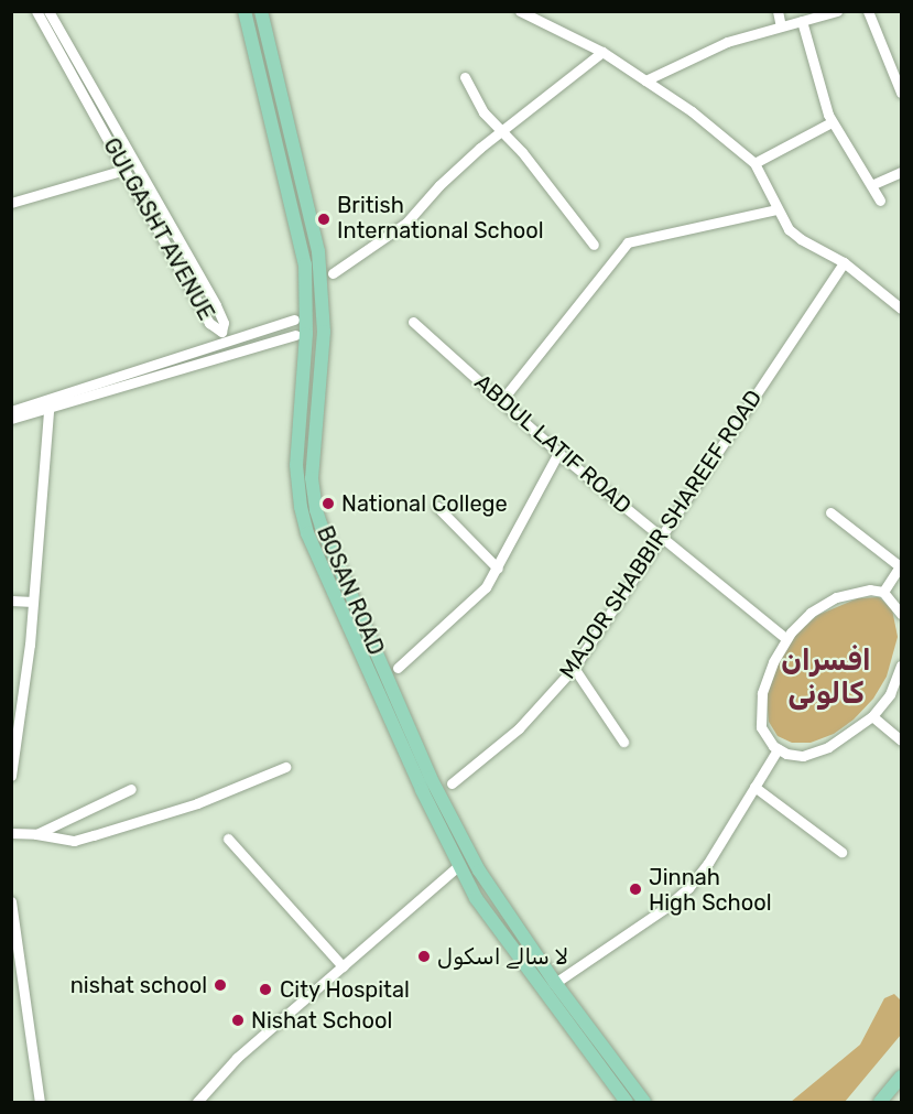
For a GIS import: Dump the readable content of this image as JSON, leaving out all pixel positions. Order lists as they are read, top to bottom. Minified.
{"streets":{"main road":["BOSAN ROAD"],"street":["GULGASHT AVENUE","ABDUL LATIF ROAD","MAJOR SHABBIR SHAREEF ROAD"]},"crossings":[["ABDUL LATIF ROAD","MAJOR SHABBIR SHAREEF ROAD"]],"districts":["افسران کالونی"],"places":["British International School","National College","Jinnah High School","لا سالے اسکول","nishat school","City Hospital","Nishat School"]}
